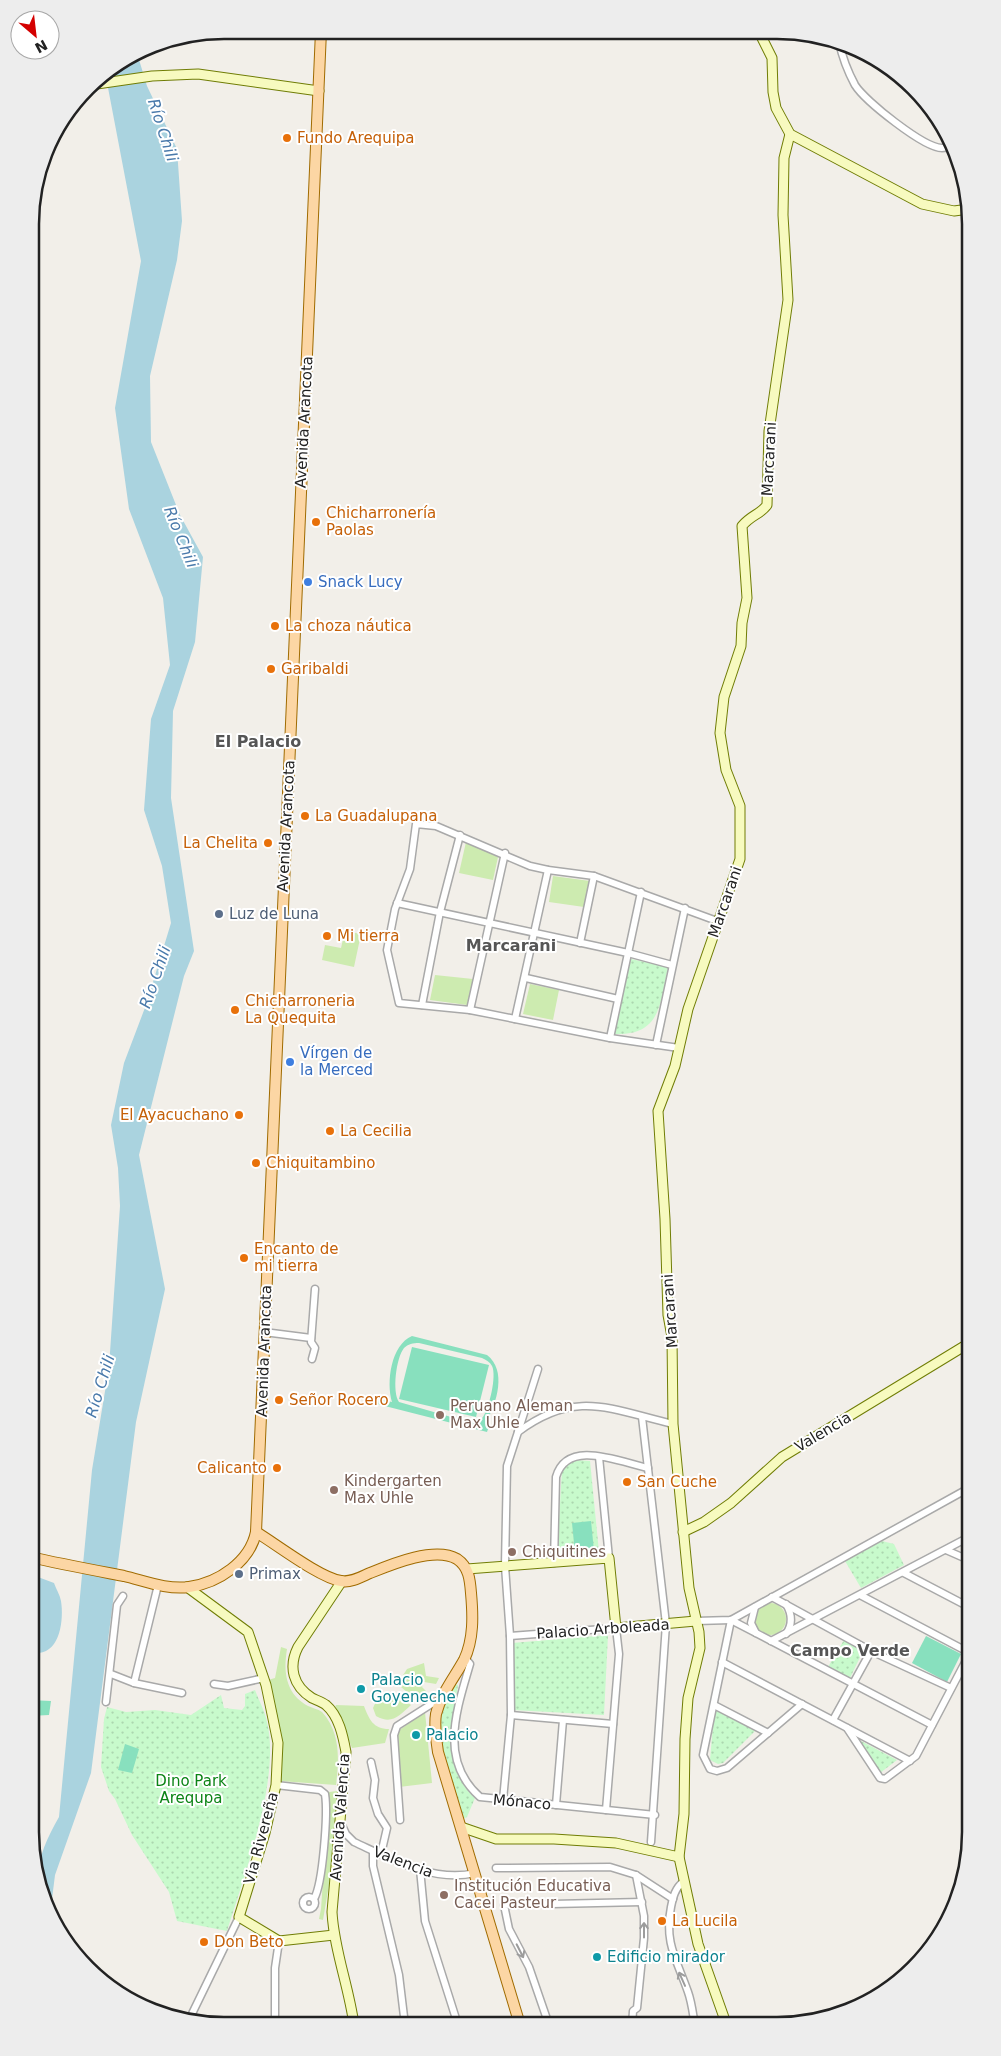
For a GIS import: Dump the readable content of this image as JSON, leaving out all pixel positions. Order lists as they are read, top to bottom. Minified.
{"streets":{"main road":["Avenida Arancota","Marcarani","Valencia","Palacio Arboleada","Avenida Valencia","Via Rivereña"],"street":["Mónaco"]},"crossings":[["Marcarani","Valencia"],["Marcarani","Palacio Arboleada"],["Valencia","Avenida Valencia"]],"districts":["El Palacio","Marcarani","Campo Verde"],"water":["Río Chili"],"parks":["Dino Park Arequpa"],"places":["Fundo Arequipa","Chicharronería Paolas","Snack Lucy","La choza náutica","Garibaldi","La Guadalupana","La Chelita","Luz de Luna","Mi tierra","Chicharroneria La Quequita","Vírgen de la Merced","El Ayacuchano","La Cecilia","Chiquitambino","Encanto de mi tierra","Señor Rocero","Peruano Aleman Max Uhle","Calicanto","San Cuche","Kindergarten Max Uhle","Chiquitines","Primax","Palacio Goyeneche","Palacio","Institución Educativa Cacei Pasteur","La Lucila","Don Beto","Edificio mirador"],"north":"bottom right"}
